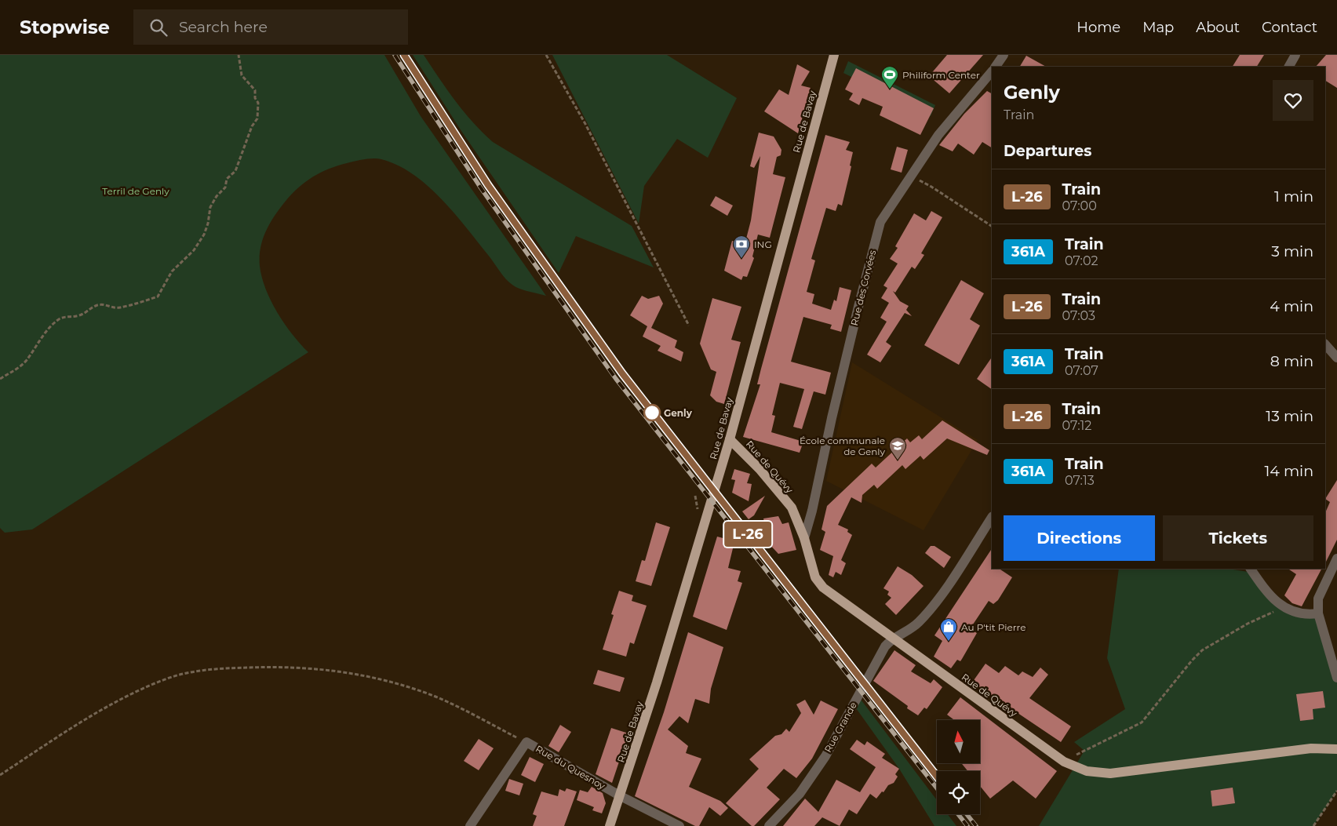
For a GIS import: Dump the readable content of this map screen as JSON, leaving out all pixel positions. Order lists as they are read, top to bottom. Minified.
{"streets":{"main road":["Rue de Bavay","Rue de Quévy"],"street":["Rue des Corvées","Rue Grande","Rue du Quesnoy"]},"crossings":[["Rue de Bavay","Rue de Quévy"],["Rue de Bavay","Rue du Quesnoy"],["Rue des Corvées","Rue de Quévy"],["Rue de Quévy","Rue Grande"]],"parks":["Terril de Genly"],"places":{"sports":["Philiform Center"],"bank":["ING"],"other":["Genly"],"school or university":["École communale de Genly"],"shop":["Au P'tit Pierre"]},"north":"top","page":{"header":"Stopwise","search":"Search here","nav":["Home","Map","About","Contact"],"on_map":"L-26","heading":[["Genly","Train"],"Departures"],"list":[{"mark":"L-26","name":"Train","note":"07:00","value":"1 min"},{"mark":"361A","name":"Train","note":"07:02","value":"3 min"},{"mark":"L-26","name":"Train","note":"07:03","value":"4 min"},{"mark":"361A","name":"Train","note":"07:07","value":"8 min"},{"mark":"L-26","name":"Train","note":"07:12","value":"13 min"},{"mark":"361A","name":"Train","note":"07:13","value":"14 min"}],"buttons":["Directions","Tickets"]}}
